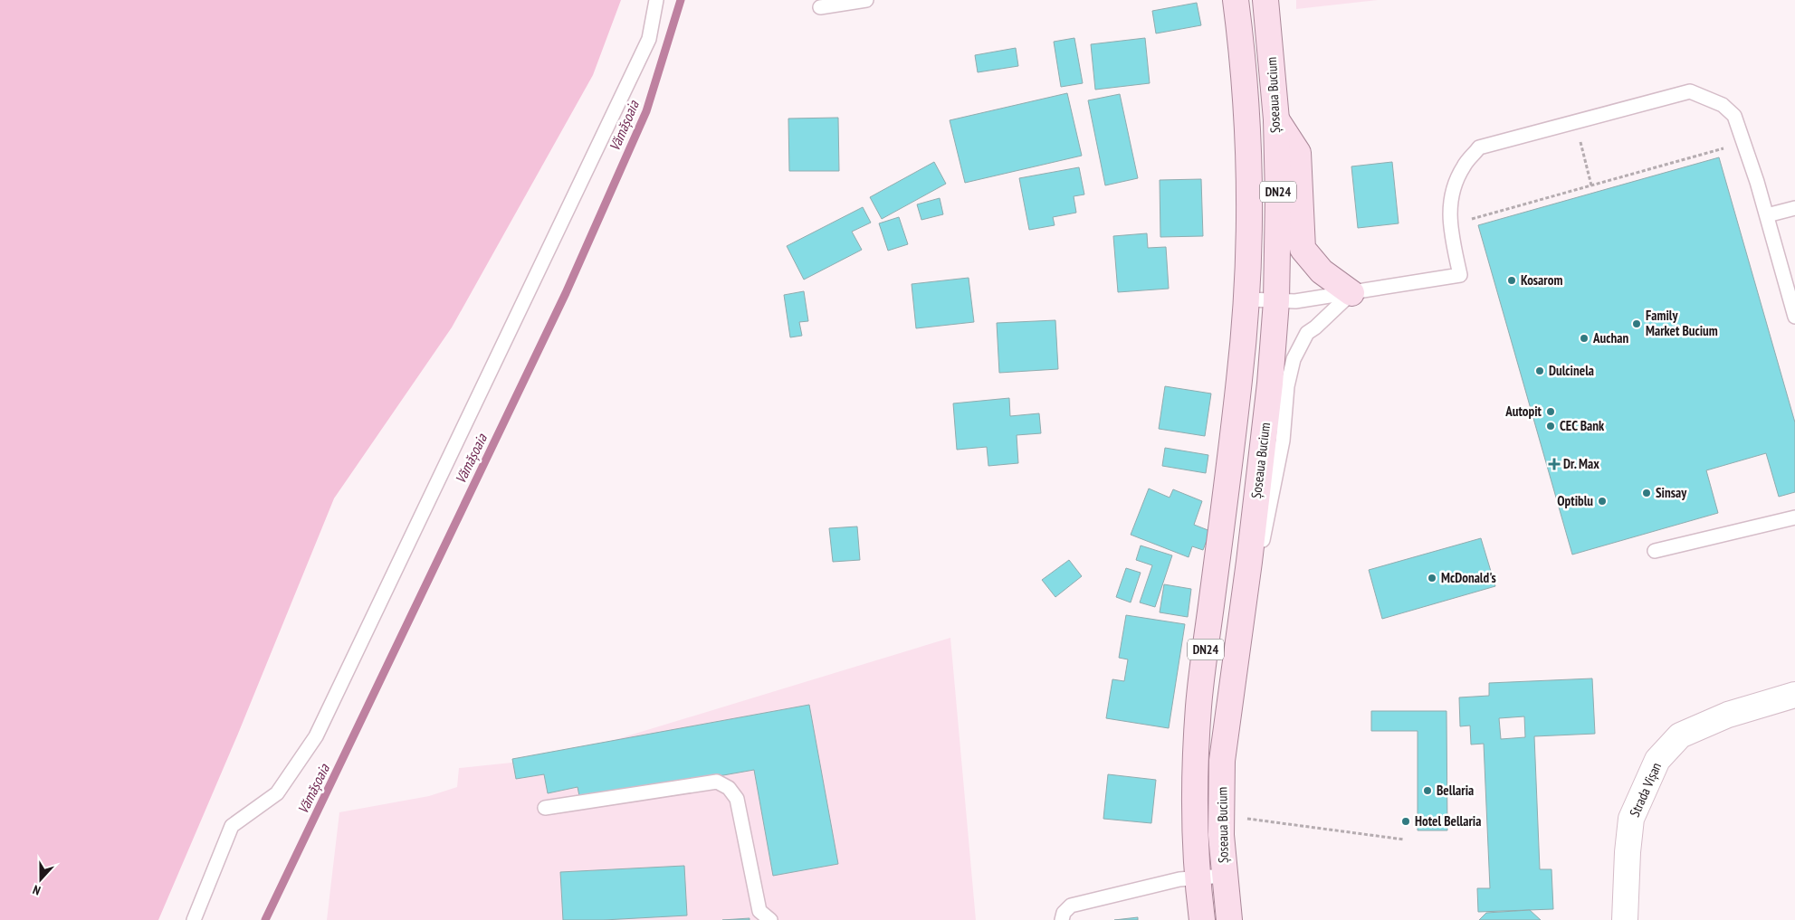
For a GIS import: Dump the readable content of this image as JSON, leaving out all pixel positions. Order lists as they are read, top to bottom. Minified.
{"streets":{"main road":["Șoseaua Bucium","DN24"],"street":["Strada Vișan"]},"water":["Vămășoaia"],"places":{"other":["Kosarom","Family Market Bucium","Auchan","Dulcinela","Autopit","CEC Bank","Sinsay","Optiblu","McDonald's","Bellaria","Hotel Bellaria"],"health":["Dr. Max"]},"north":"bottom"}
